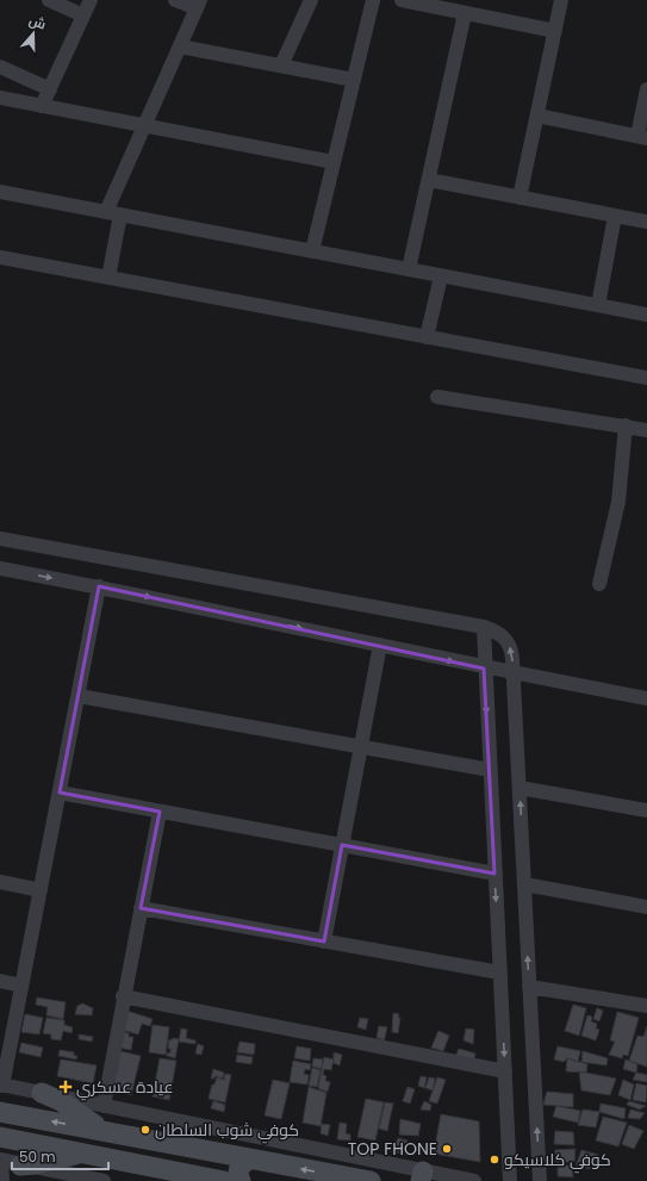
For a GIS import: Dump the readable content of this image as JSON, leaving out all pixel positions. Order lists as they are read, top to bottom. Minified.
{"places":{"health":["عيادة عسكري"],"other":["كوفي شوب السلطان","TOP FHONE","كوفي كلاسيكو"]},"scale_bar":"50 m","north":"top"}
